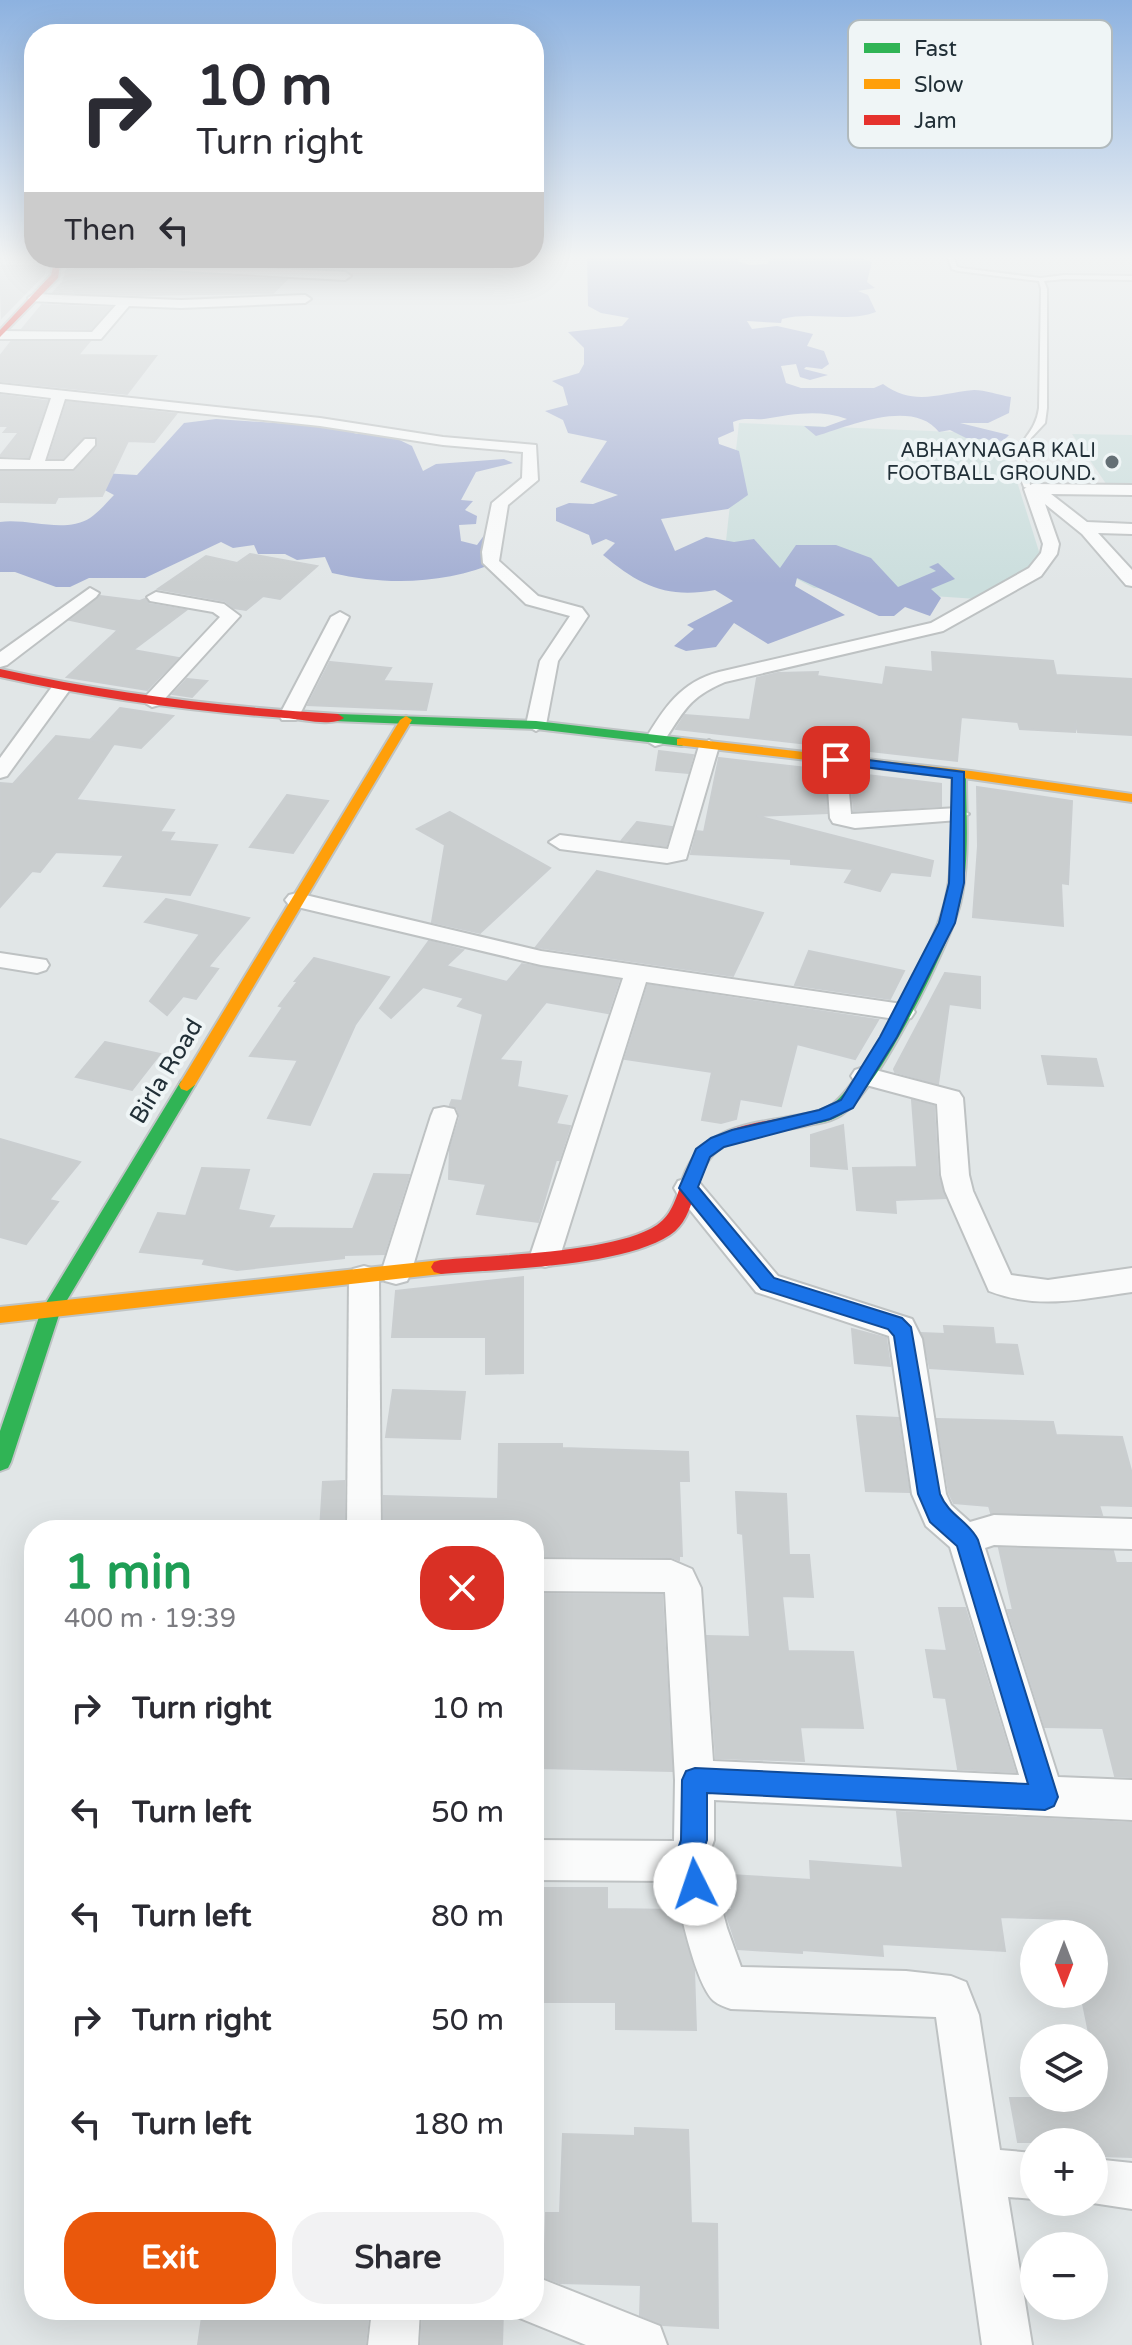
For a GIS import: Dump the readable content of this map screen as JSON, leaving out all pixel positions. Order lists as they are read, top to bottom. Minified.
{"streets":{"street":["Birla Road"]},"places":["ABHAYNAGAR KALI FOOTBALL GROUND."],"legend":["Fast","Slow","Jam"],"north":"bottom","page":{"turn":["10 m","Turn right"],"then":"Then","heading":["1 min","400 m · 19:39"],"list":[{"name":"Turn right","value":"10 m"},{"name":"Turn left","value":"50 m"},{"name":"Turn left","value":"80 m"},{"name":"Turn right","value":"50 m"},{"name":"Turn left","value":"180 m"}],"map_buttons":["+","−"],"buttons":["Exit","Share"]}}
